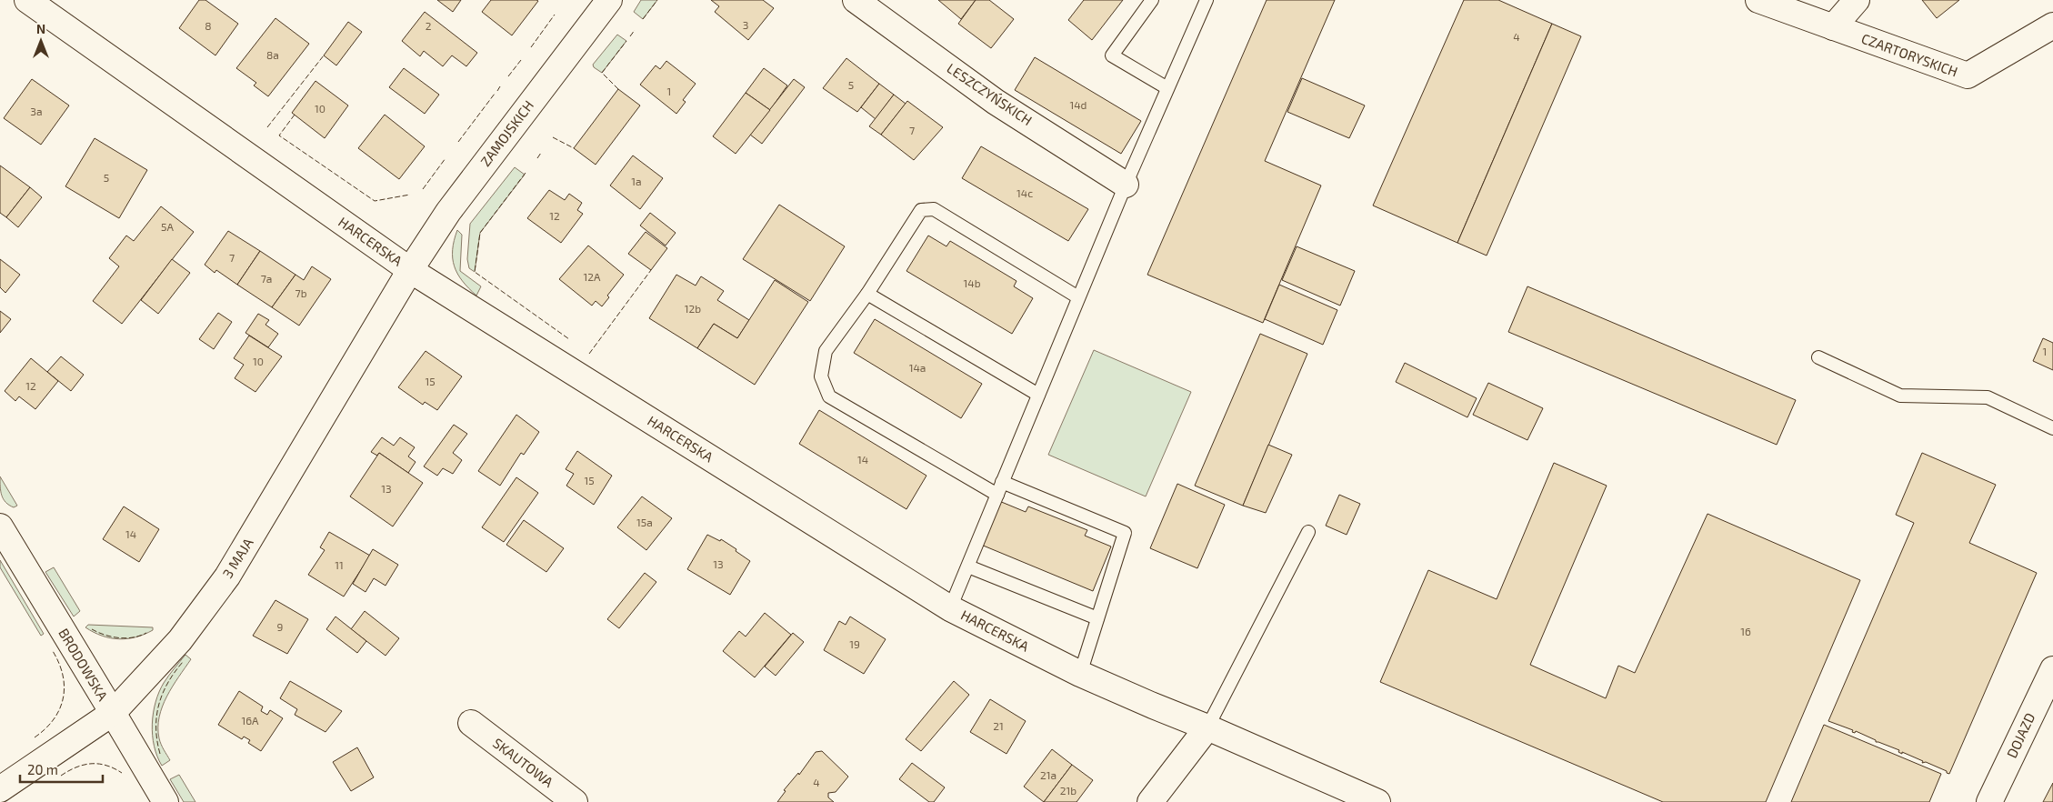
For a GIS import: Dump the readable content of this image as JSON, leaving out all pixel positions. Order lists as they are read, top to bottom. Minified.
{"streets":{"street":["CZARTORYSKICH","LESZCZYŃSKICH","ZAMOJSKICH","HARCERSKA","3 MAJA","BRODOWSKA","DOJAZD","SKAUTOWA"]},"crossings":[["ZAMOJSKICH","HARCERSKA"],["ZAMOJSKICH","3 MAJA"],["HARCERSKA","3 MAJA"],["3 MAJA","BRODOWSKA"]],"house_numbers":["3","8","2","4","8a","5","1","14d","10","3a","7","5","1a","14c","12","5A","7","12A","7a","14b","7b","12b","1","10","14a","15","12","14","15","13","15a","14","13","11","9","16","19","16A","21","21a","4","21b"],"scale_bar":"20 m","north":"top"}
